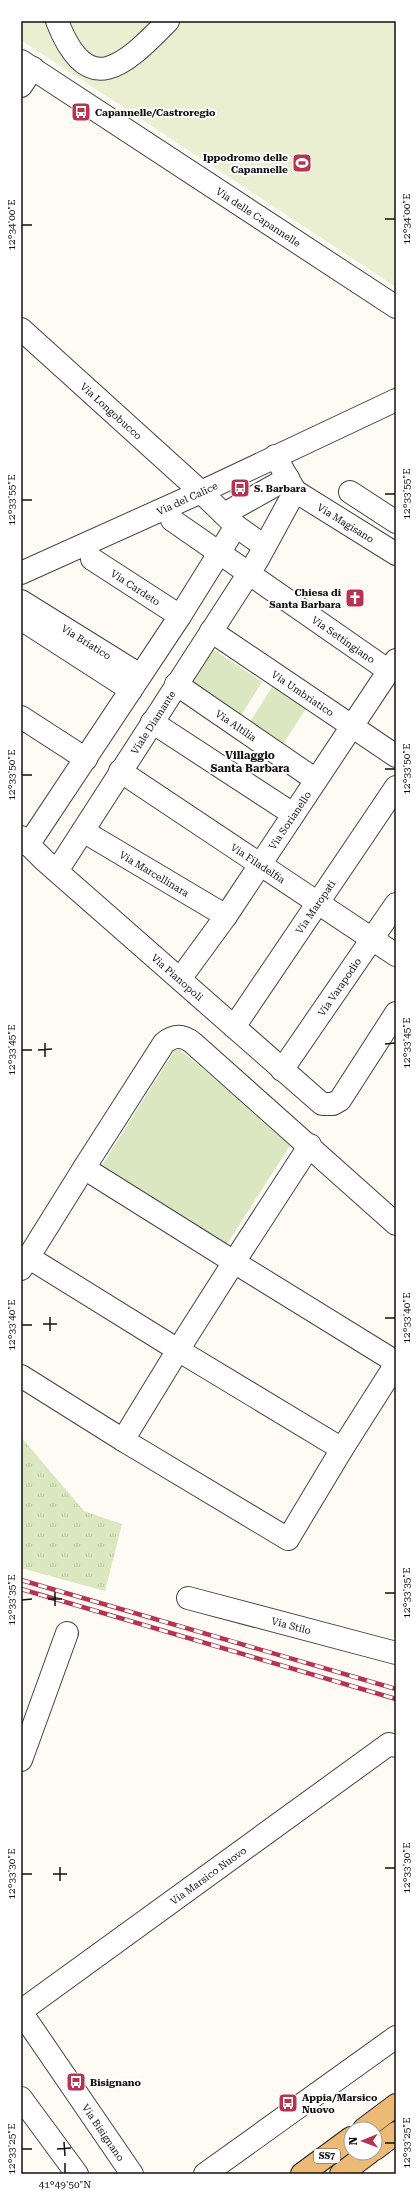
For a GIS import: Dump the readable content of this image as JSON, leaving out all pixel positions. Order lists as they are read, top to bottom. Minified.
{"streets":{"main road":["SS7"],"street":["Via delle Capannelle","Via Longobucco","Via del Calice","Via Magisano","Via Cardeto","Via Settingiano","Via Briatico","Via Umbriatico","Viale Diamante","Via Altilia","Via Sorianello","Via Filadelfia","Via Marcellinara","Via Maropati","Via Pianopoli","Via Varapodio","Via Stilo","Via Marsico Nuovo","Via Bisignano"]},"crossings":[["Via Longobucco","Via del Calice"],["Via Longobucco","Viale Diamante"],["Via Magisano","Viale Diamante"],["Via Settingiano","Viale Diamante"],["Via Settingiano","Via Sorianello"],["Via Umbriatico","Viale Diamante"],["Via Umbriatico","Via Sorianello"],["Viale Diamante","Via Altilia"],["Viale Diamante","Via Filadelfia"],["Viale Diamante","Via Marcellinara"],["Viale Diamante","Via Pianopoli"],["Via Altilia","Via Sorianello"],["Via Sorianello","Via Filadelfia"],["Via Sorianello","Via Marcellinara"],["Via Sorianello","Via Pianopoli"],["Via Filadelfia","Via Maropati"],["Via Filadelfia","Via Varapodio"],["Via Maropati","Via Pianopoli"],["Via Pianopoli","Via Varapodio"],["Via Marsico Nuovo","Via Bisignano"]],"districts":["Villaggio Santa Barbara"],"places":{"bus stop":["Capannelle/Castroregio","S. Barbara","Bisignano","Appia/Marsico Nuovo"],"sports":["Ippodromo delle Capannelle"],"church":["Chiesa di Santa Barbara"]},"north":"left","coordinates":["12°34'00\"E","12°33'55\"E","12°33'50\"E","12°33'45\"E","12°33'40\"E","12°33'35\"E","12°33'30\"E","12°33'25\"E","41°49'50\"N"]}
